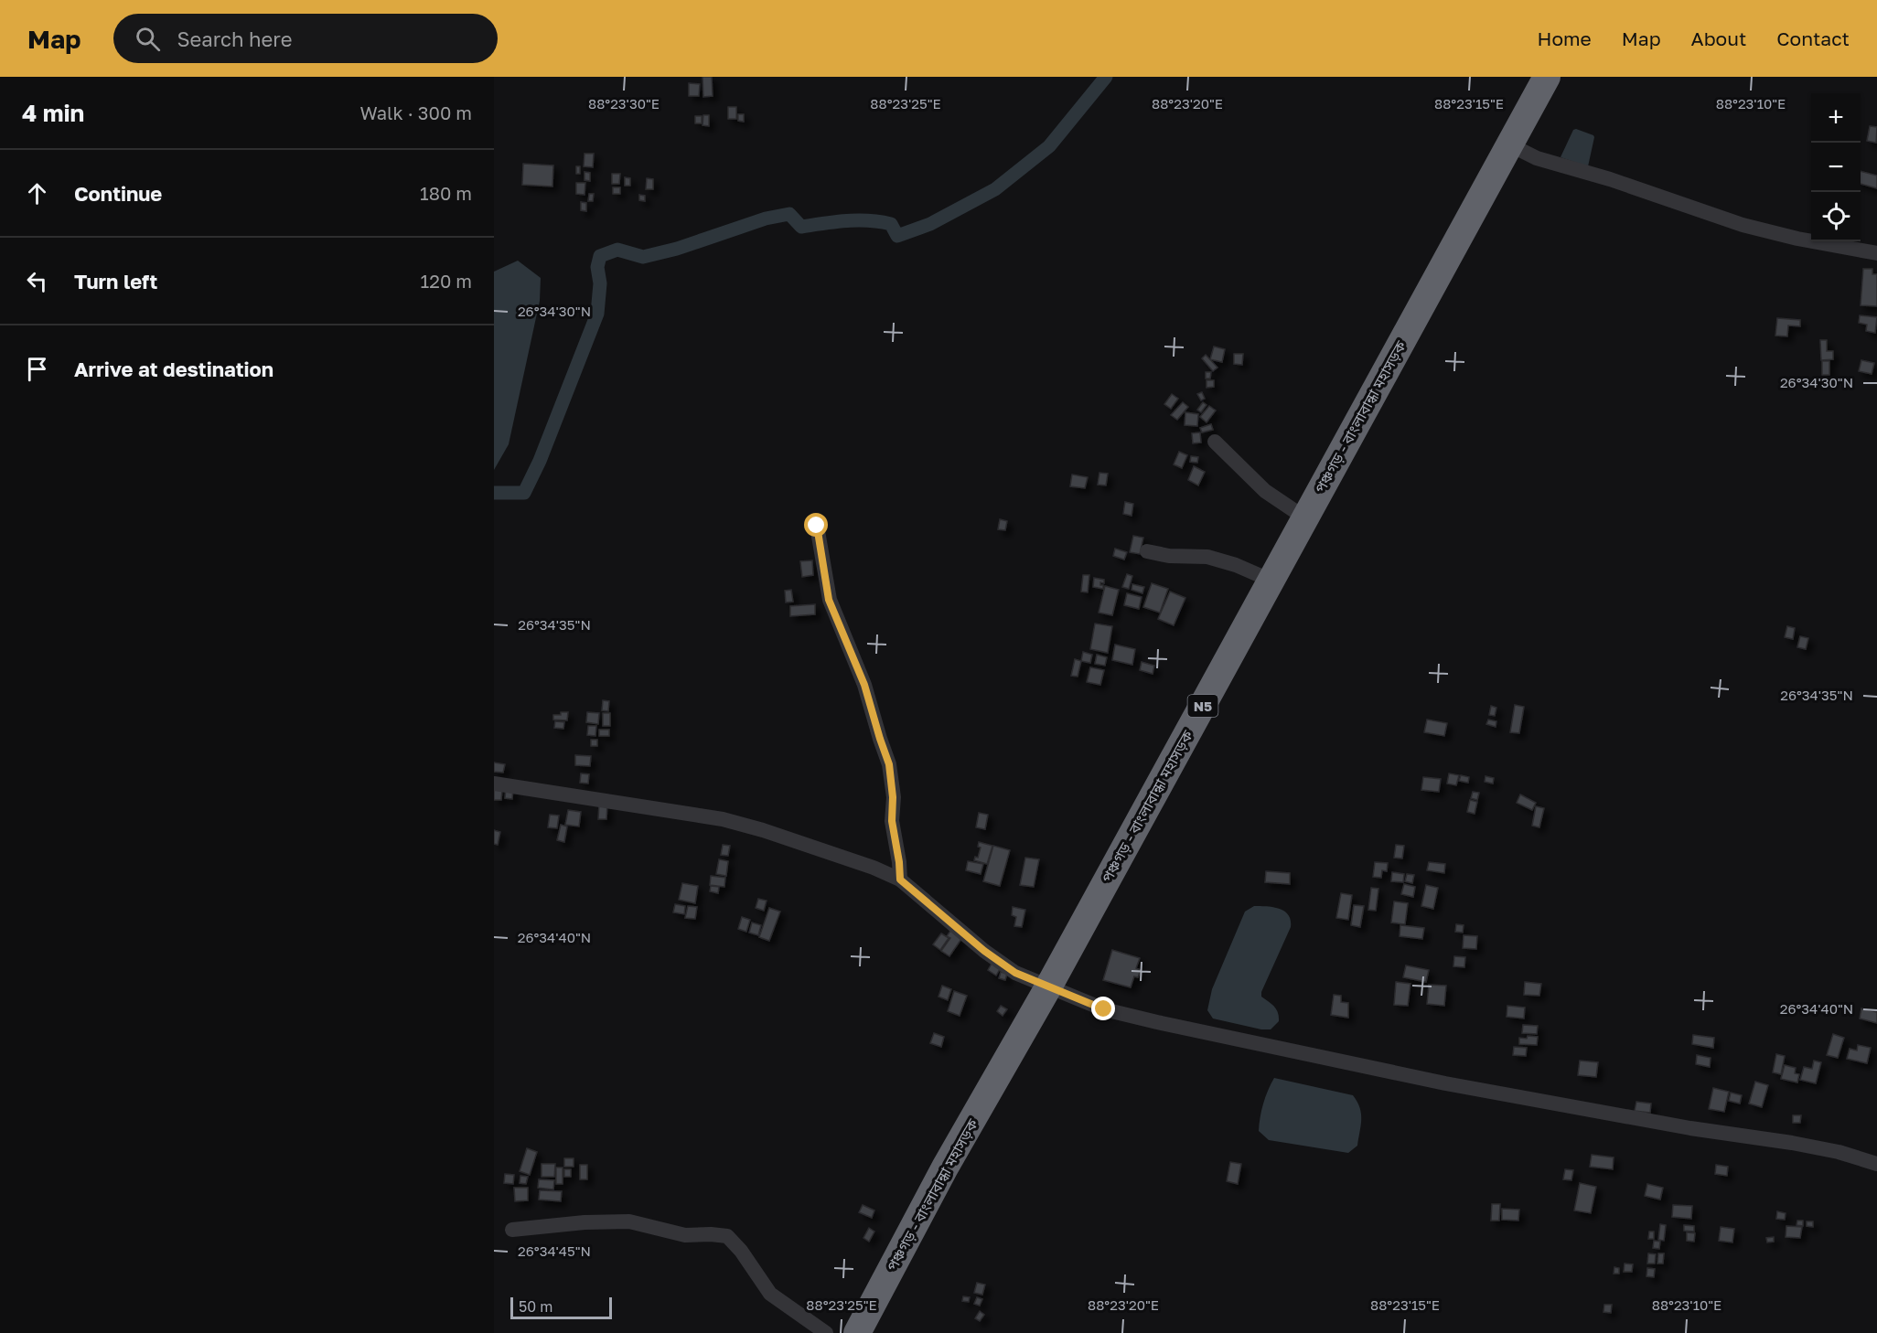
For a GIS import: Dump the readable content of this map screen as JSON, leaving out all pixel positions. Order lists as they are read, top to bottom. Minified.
{"streets":{"highway":["পঞ্চগড় - বাংলাবান্ধা মহাসড়ক","N5"]},"scale_bar":"50 m","page":{"header":"Map","search":"Search here","nav":["Home","Map","About","Contact"],"heading":["4 min","Walk · 300 m"],"map_buttons":["+","−"],"list":[["Continue","180 m"],["Turn left","120 m"],"Arrive at destination"],"scale":"50 m"},"coordinates":["88°23'30\"E","88°23'25\"E","88°23'20\"E","88°23'15\"E","88°23'10\"E","26°34'30\"N","26°34'35\"N","26°34'40\"N","26°34'45\"N"]}
